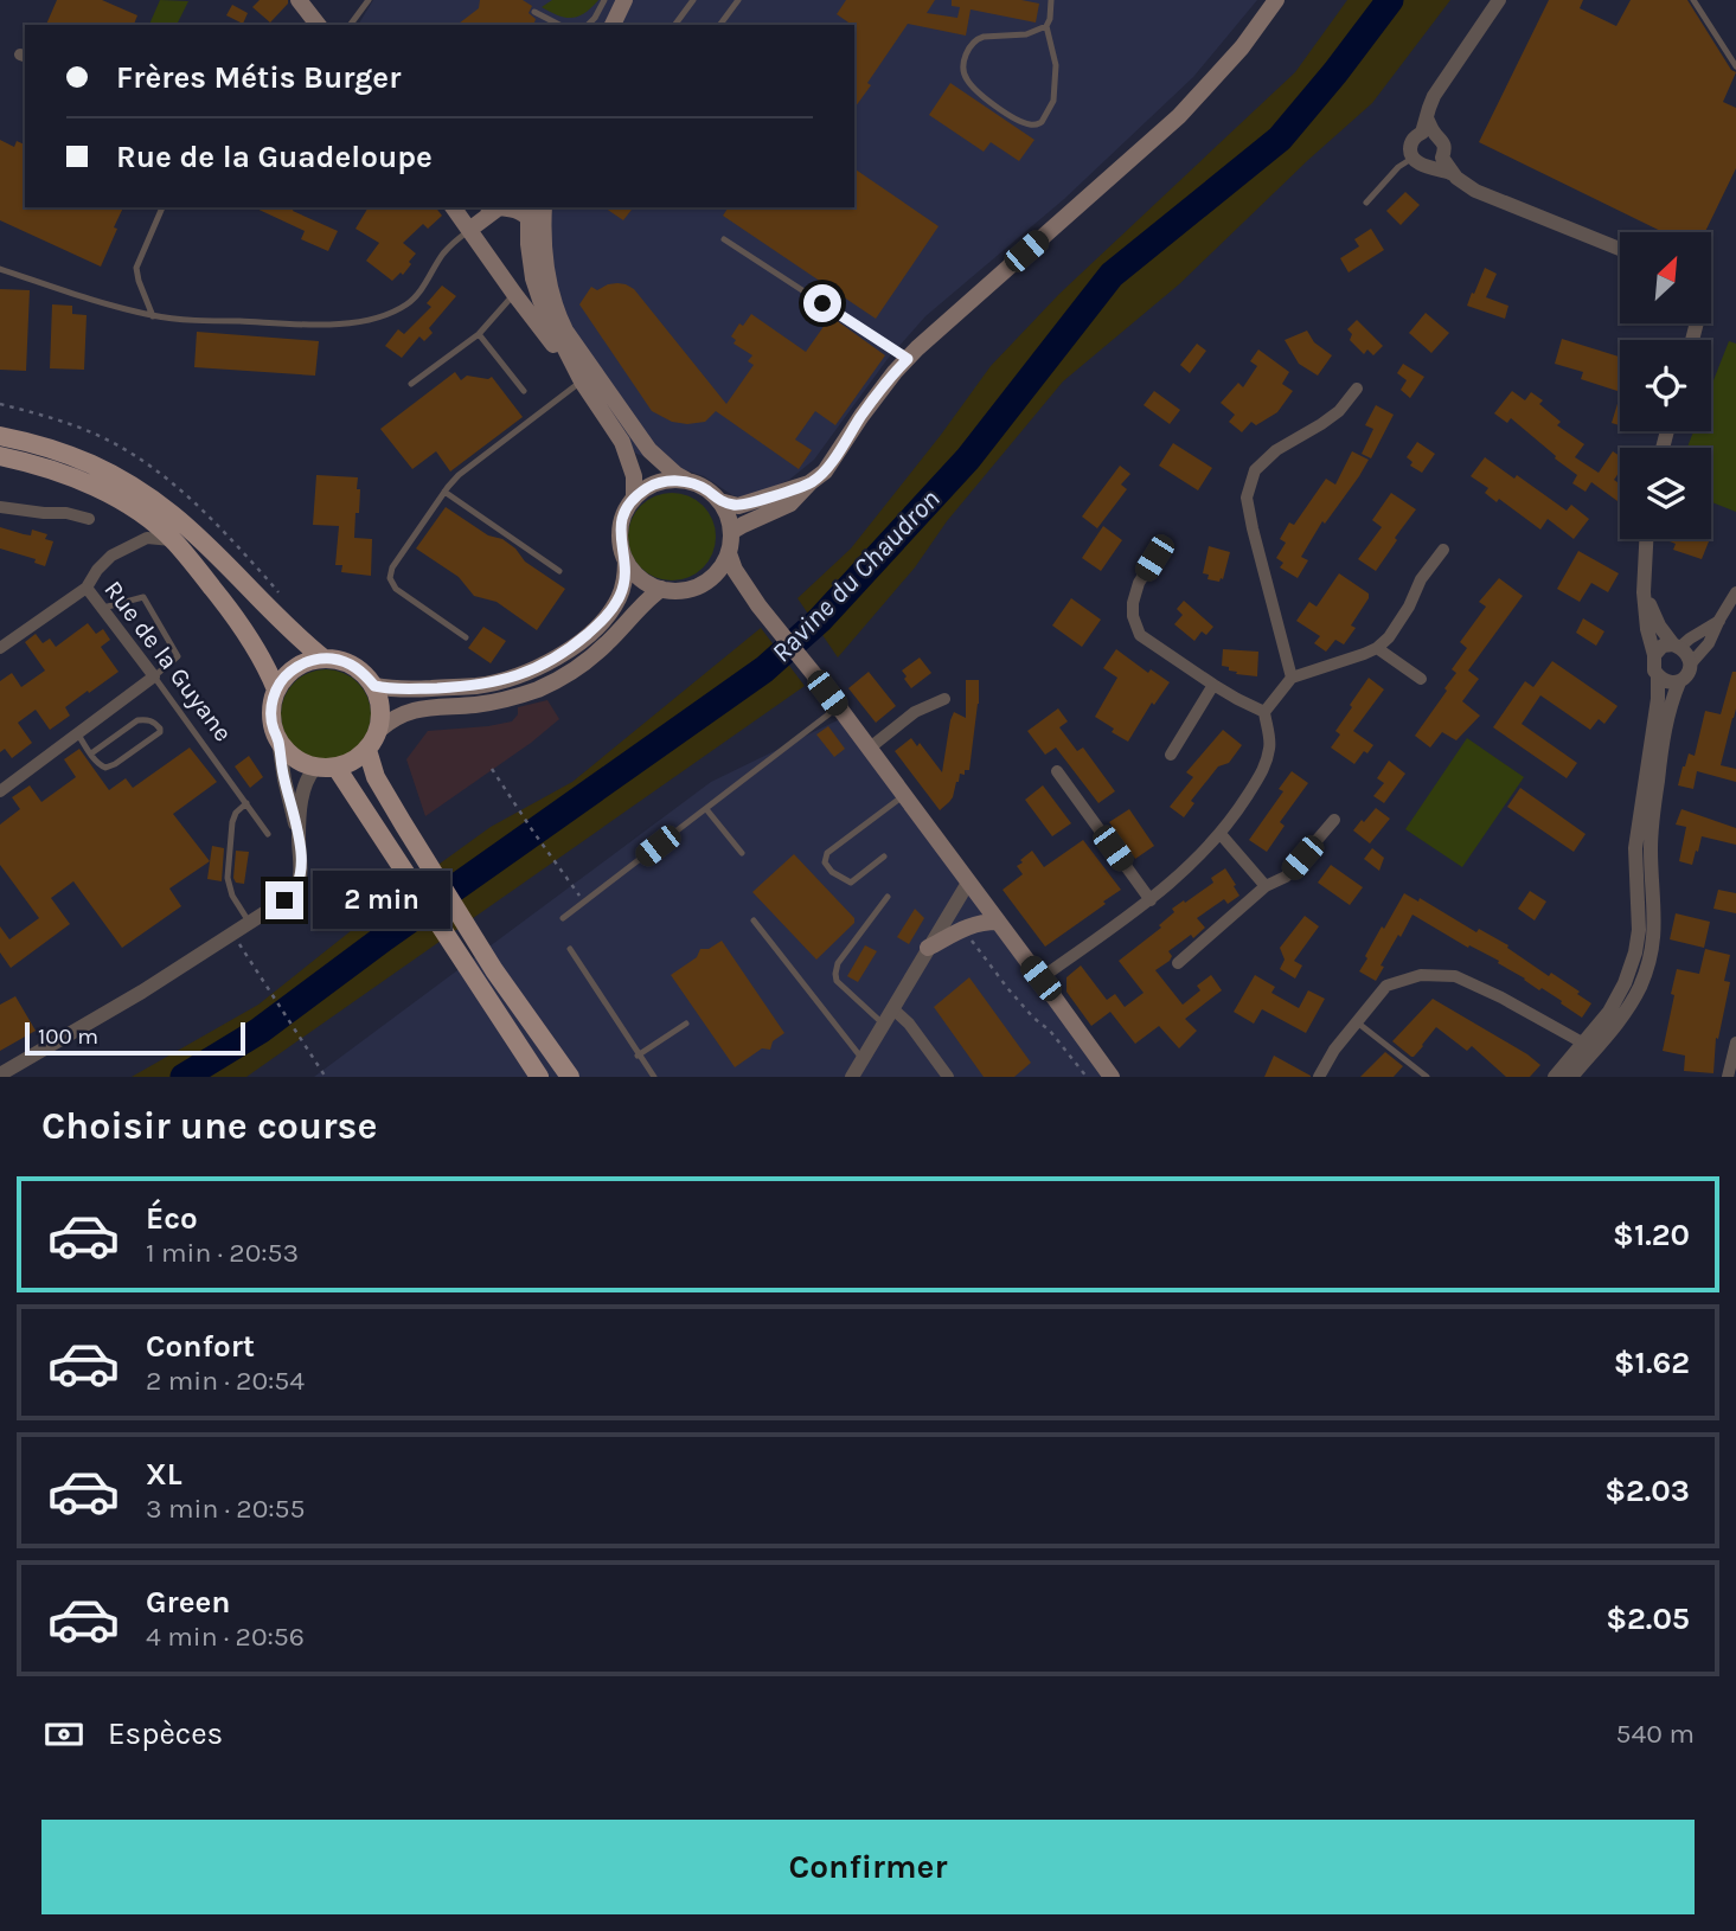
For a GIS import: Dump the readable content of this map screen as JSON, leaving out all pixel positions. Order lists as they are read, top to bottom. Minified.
{"streets":{"street":["Rue de la Guyane"]},"water":["Ravine du Chaudron"],"scale_bar":"100 m","north":"top right","page":{"banner":["Frères Métis Burger","Rue de la Guadeloupe"],"bubble":"2 min","scale":"100 m","heading":"Choisir une course","list":[{"name":"Éco","note":"1 min · 20:53","value":"$1.20"},{"name":"Confort","note":"2 min · 20:54","value":"$1.62"},{"name":"XL","note":"3 min · 20:55","value":"$2.03"},{"name":"Green","note":"4 min · 20:56","value":"$2.05"}],"pay":["Espèces","540 m"],"buttons":"Confirmer"}}
